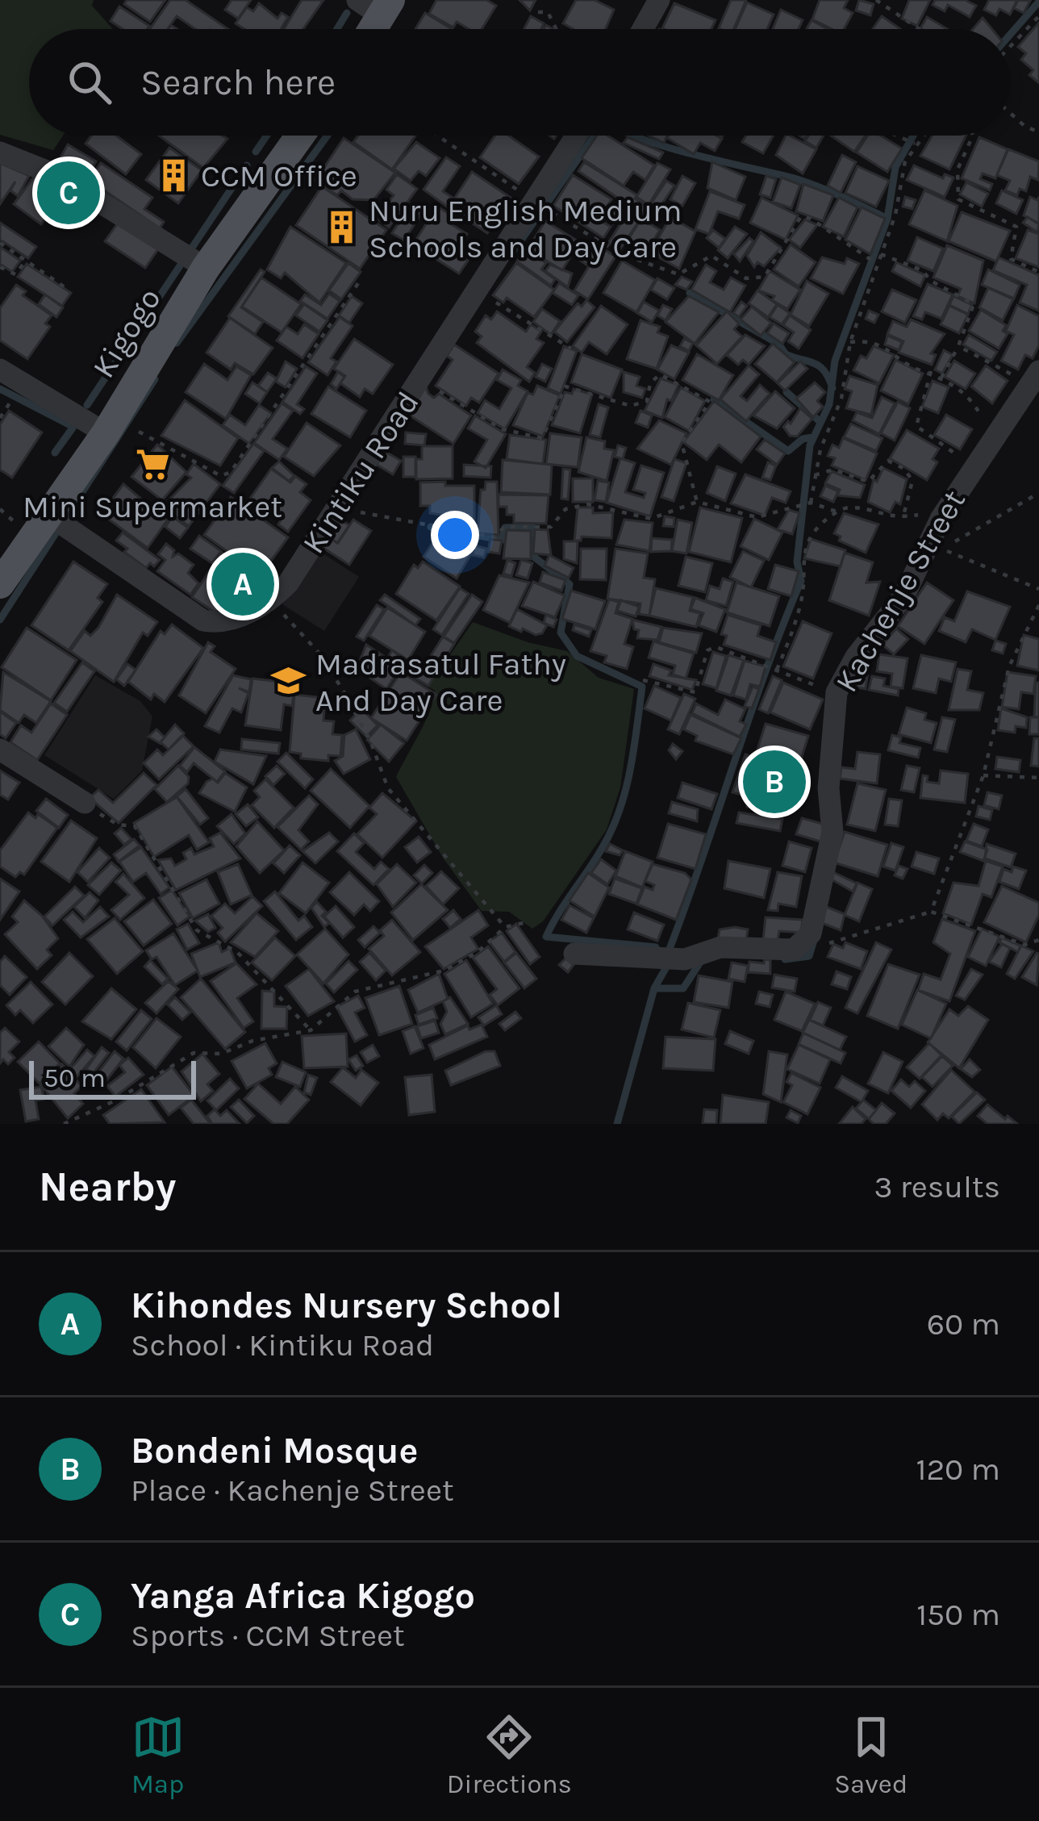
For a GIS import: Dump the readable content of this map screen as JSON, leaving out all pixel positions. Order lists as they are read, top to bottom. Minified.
{"streets":{"main road":["Kigogo"],"street":["Kintiku Road","Kachenje Street"]},"crossings":[["Kigogo","Kintiku Road"]],"places":{"building":["CCM Office","Nuru English Medium Schools and Day Care"],"supermarket":["Mini Supermarket"],"school or university":["Madrasatul Fathy And Day Care"]},"scale_bar":"50 m","page":{"search":"Search here","pins":["C","A","B"],"scale":"50 m","heading":["Nearby","3 results"],"list":[{"mark":"A","name":"Kihondes Nursery School","note":"School · Kintiku Road","value":"60 m"},{"mark":"B","name":"Bondeni Mosque","note":"Place · Kachenje Street","value":"120 m"},{"mark":"C","name":"Yanga Africa Kigogo","note":"Sports · CCM Street","value":"150 m"}],"nav":["Map","Directions","Saved"]}}
